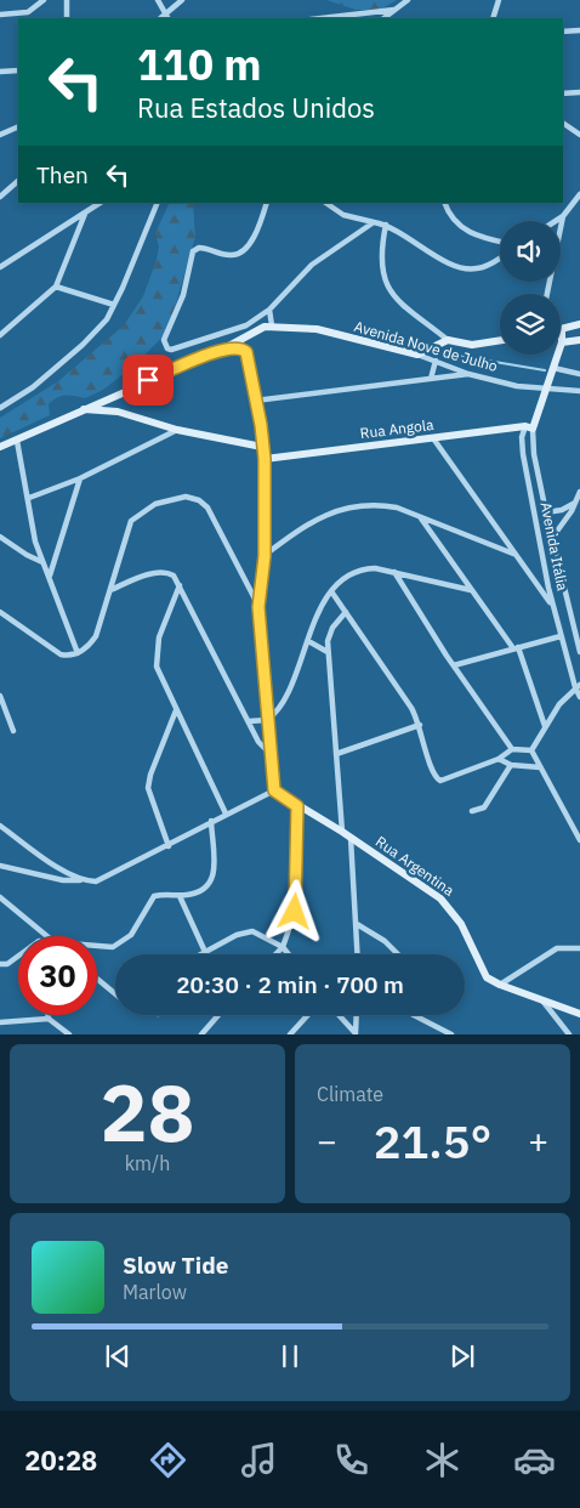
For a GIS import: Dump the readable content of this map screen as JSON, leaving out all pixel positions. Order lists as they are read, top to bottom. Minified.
{"streets":{"main road":["Avenida Nove de Julho","Rua Angola","Rua Argentina"],"street":["Avenida Itália"]},"crossings":[["Rua Angola","Avenida Itália"]],"page":{"turn":["110 m","Rua Estados Unidos"],"then":"Then","limit":"30","trip":"20:30 · 2 min · 700 m","tile":[["28","km/h"],"Climate"],"heat":["−","21.5°","+"],"song":["Slow Tide","Marlow"],"tabs":"20:28"}}
